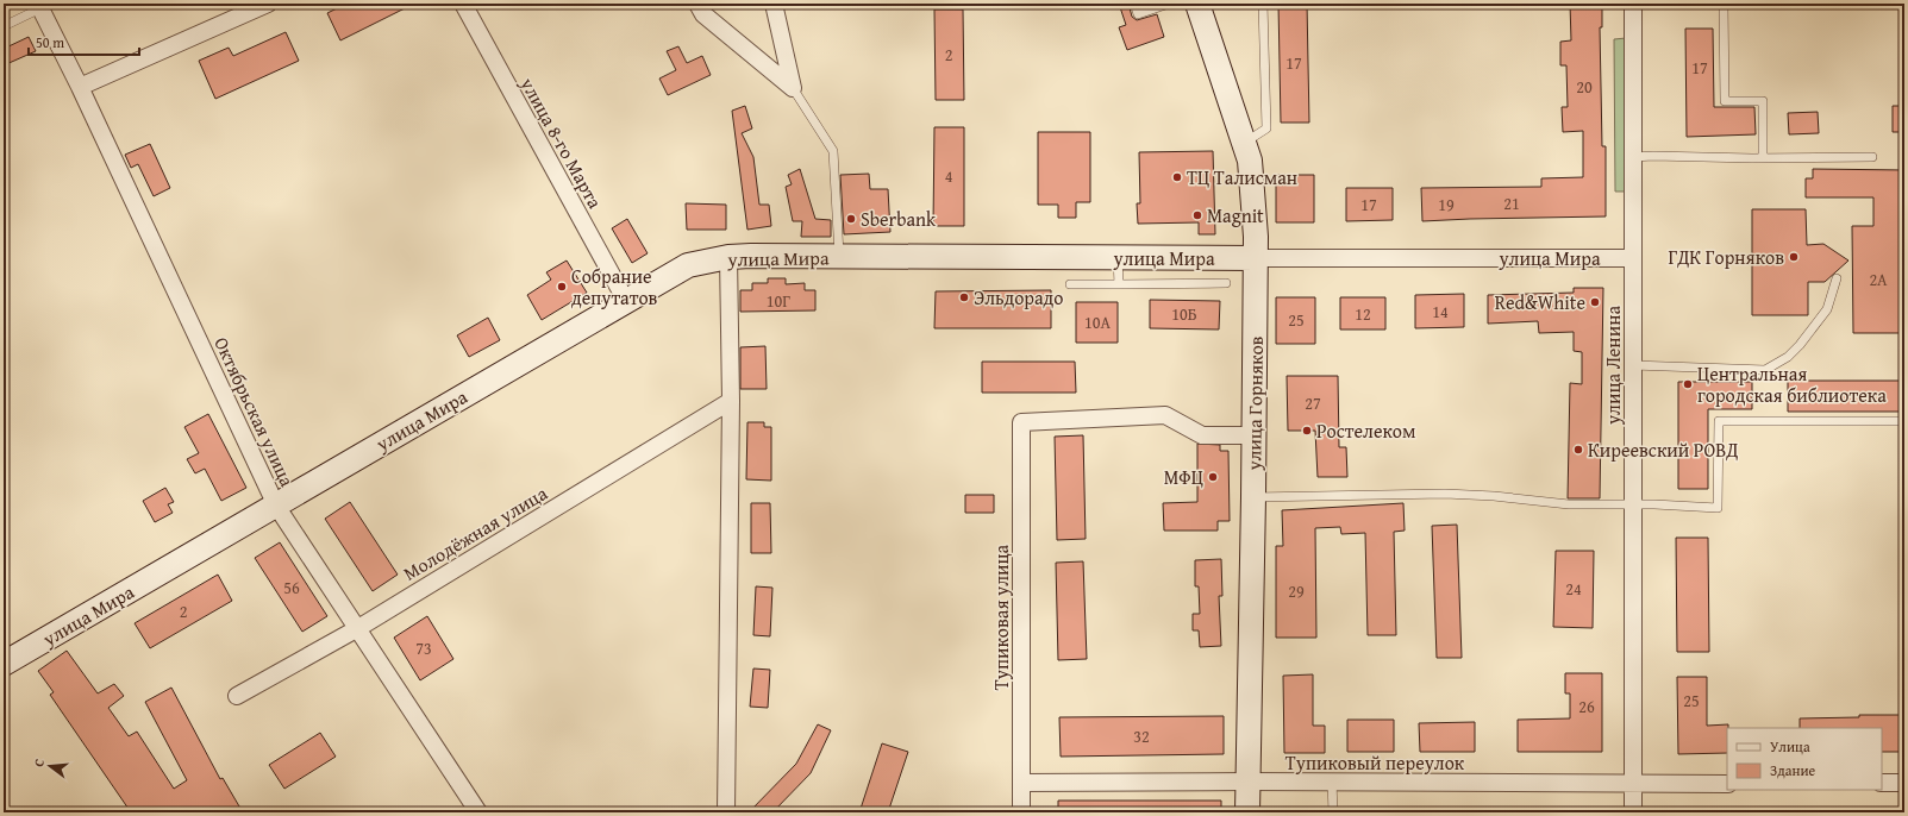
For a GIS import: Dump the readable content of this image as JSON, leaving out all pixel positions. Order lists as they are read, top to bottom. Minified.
{"streets":{"main road":["улица Мира","улица Горняков"],"street":["улица 8-го Марта","улица Ленина","Октябрьская улица","Молодёжная улица","Тупиковая улица","Тупиковый переулок"]},"crossings":[["улица 8-го Марта","улица Мира"],["улица Мира","улица Ленина"],["улица Мира","улица Горняков"],["улица Мира","Октябрьская улица"],["улица Ленина","Тупиковый переулок"],["улица Горняков","Тупиковая улица"],["улица Горняков","Тупиковый переулок"],["Октябрьская улица","Молодёжная улица"],["Тупиковая улица","Тупиковый переулок"]],"places":["ТЦ Талисман","Magnit","Sberbank","ГДК Горняков","Собрание депутатов","Эльдорадо","Red&White","Центральная городская библиотека","Ростелеком","Киреевский РОВД","МФЦ"],"house_numbers":["2","17","17","20","4","21","17","19","2А","10Г","14","10Б","12","25","10А","27","56","24","29","2","73","25","26","32"],"legend":["Улица","Здание"],"scale_bar":"50 m","north":"left"}
